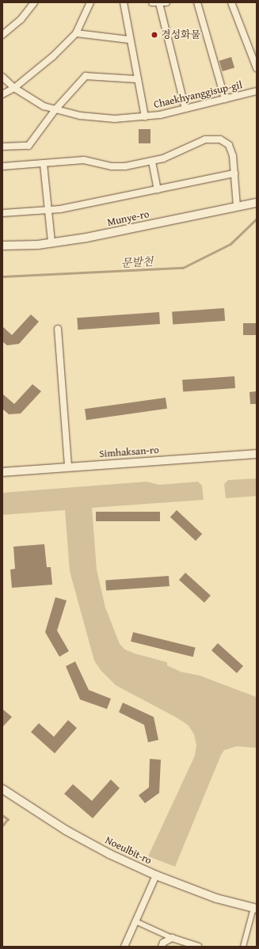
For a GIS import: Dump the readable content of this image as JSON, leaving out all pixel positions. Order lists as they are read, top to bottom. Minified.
{"streets":{"street":["Chaekhyanggisup-gil","Munye-ro","Simhaksan-ro","Noeulbit-ro"]},"water":["문발천"],"places":["경성화물"]}
